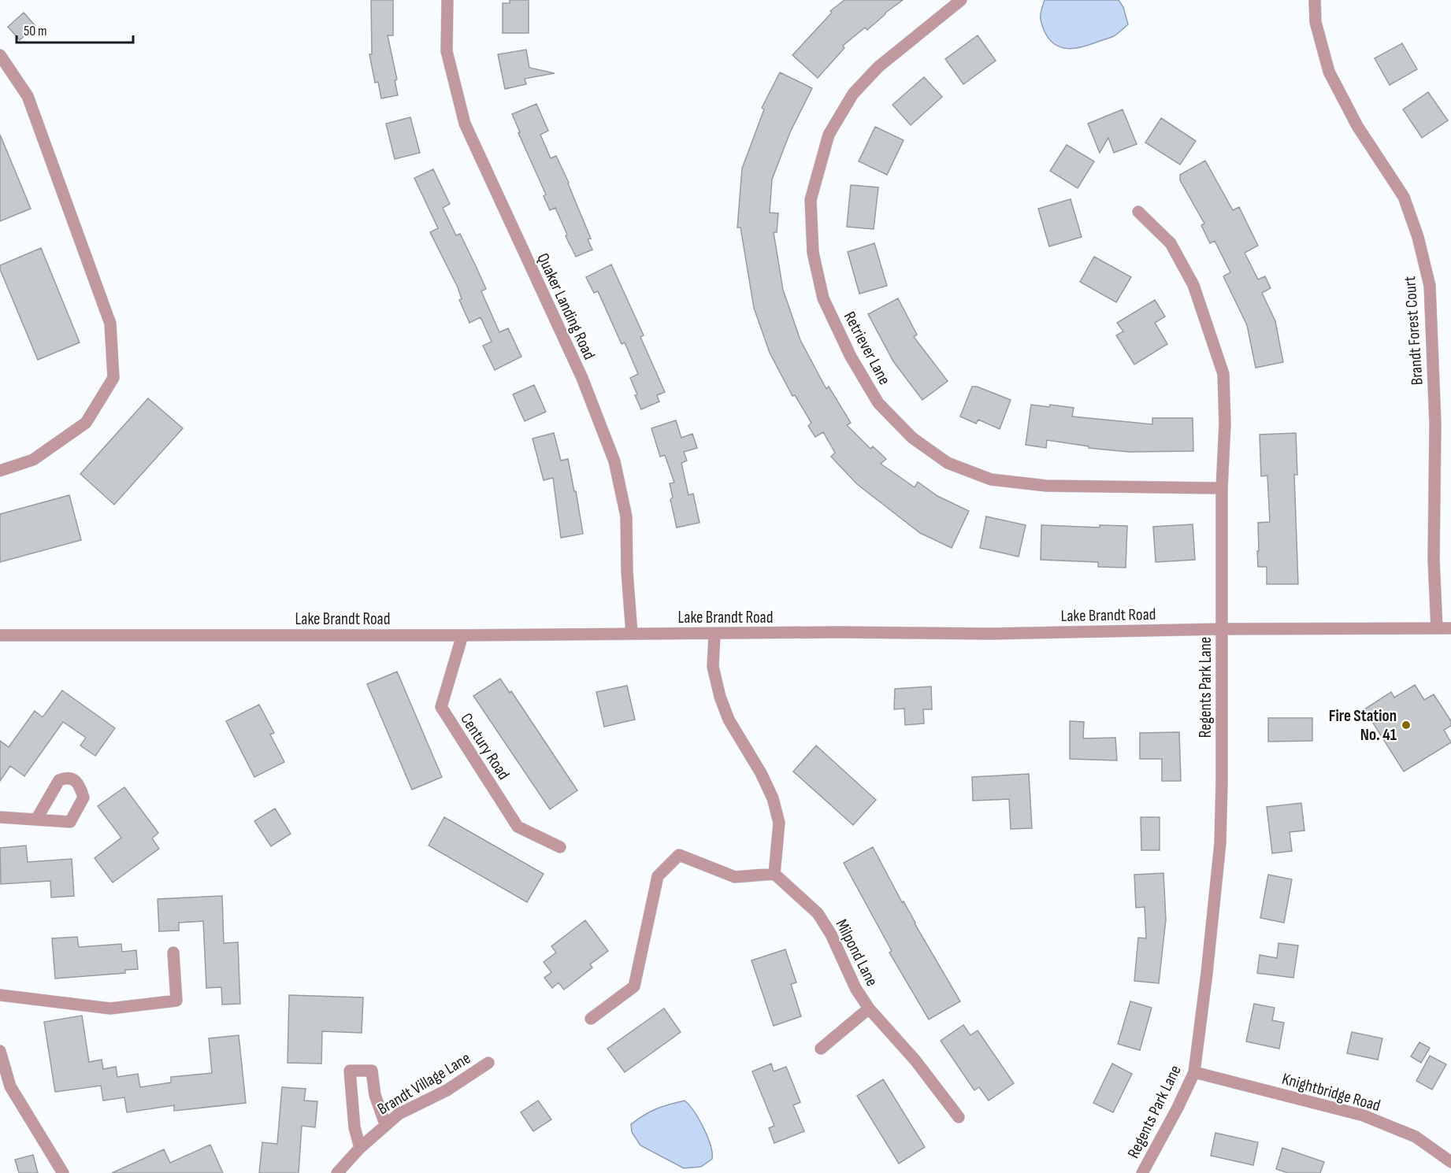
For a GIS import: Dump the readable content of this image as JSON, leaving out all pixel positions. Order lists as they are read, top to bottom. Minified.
{"streets":{"street":["Quaker Landing Road","Brandt Forest Court","Retriever Lane","Lake Brandt Road","Regents Park Lane","Century Road","Milpond Lane","Brandt Village Lane","Knightbridge Road"]},"crossings":[["Quaker Landing Road","Lake Brandt Road"],["Brandt Forest Court","Lake Brandt Road"],["Retriever Lane","Regents Park Lane"],["Lake Brandt Road","Regents Park Lane"],["Lake Brandt Road","Century Road"],["Regents Park Lane","Knightbridge Road"]],"places":["Fire Station No. 41"],"scale_bar":"50 m"}
